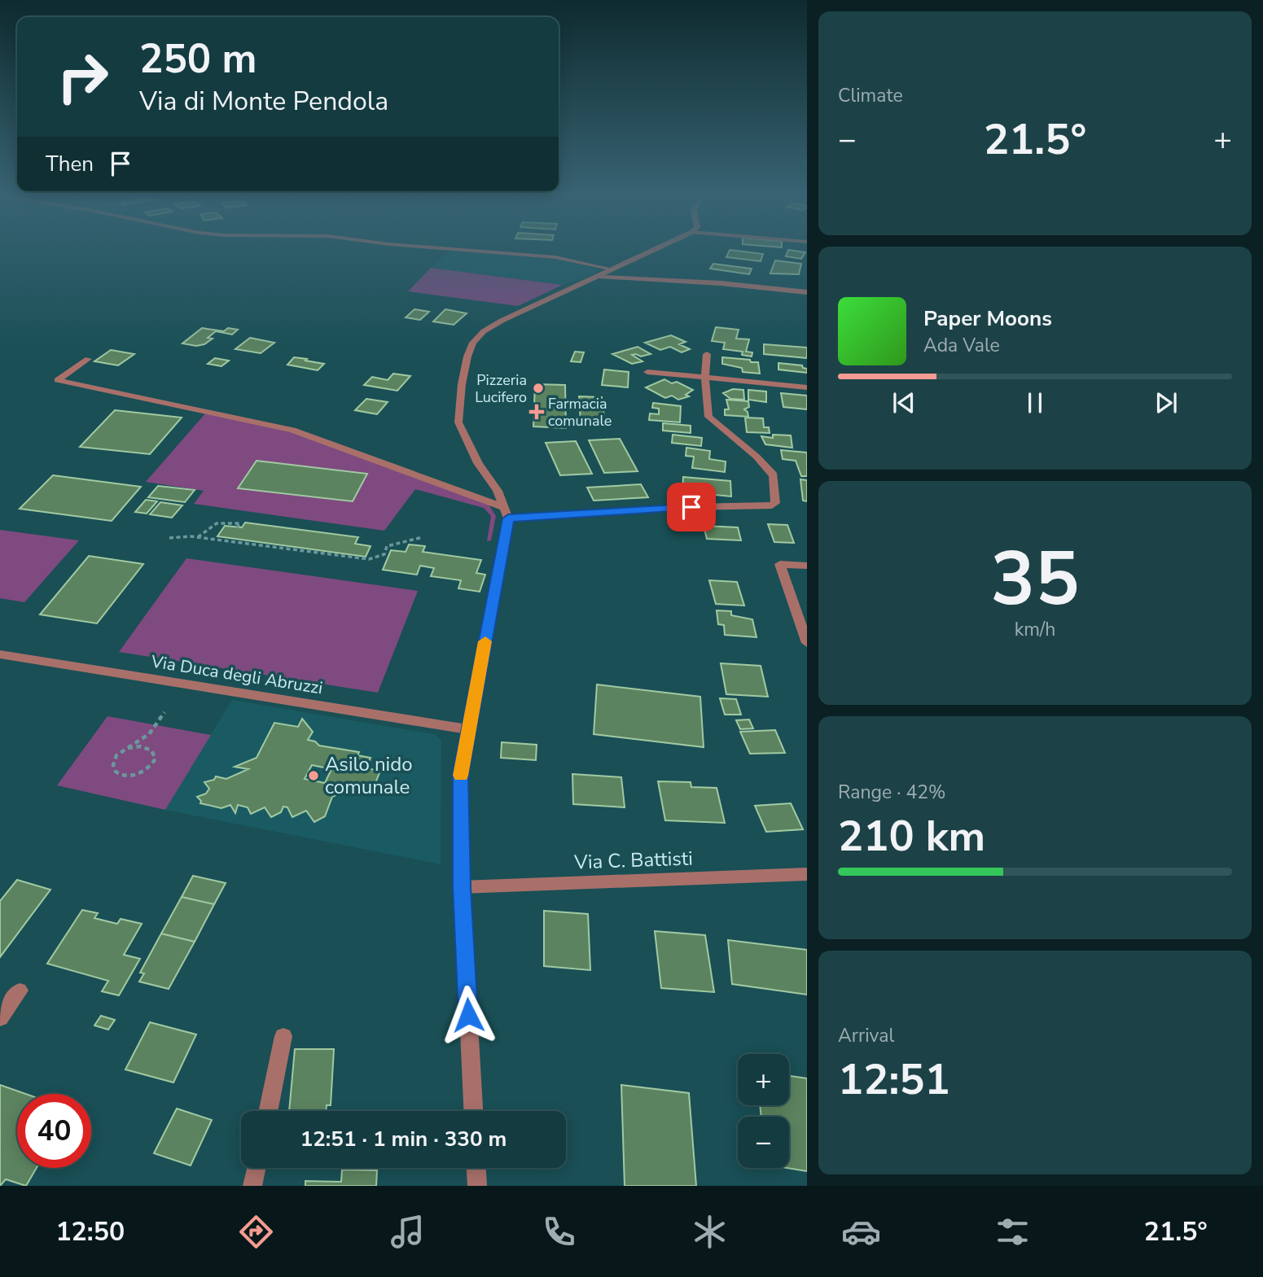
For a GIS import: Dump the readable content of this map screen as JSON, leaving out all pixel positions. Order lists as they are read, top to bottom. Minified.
{"streets":{"street":["Via Duca degli Abruzzi","Via C. Battisti"]},"places":{"other":["Pizzeria Lucifero","Asilo nido comunale"],"health":["Farmacia comunale"]},"page":{"tile":["Climate",["35","km/h"],["Range · 42%","210 km"],["Arrival","12:51"]],"turn":["250 m","Via di Monte Pendola"],"heat":["−","21.5°","+"],"then":"Then","song":["Paper Moons","Ada Vale"],"map_buttons":["+","−"],"limit":"40","trip":"12:51 · 1 min · 330 m","tabs":["12:50","21.5°"]}}
